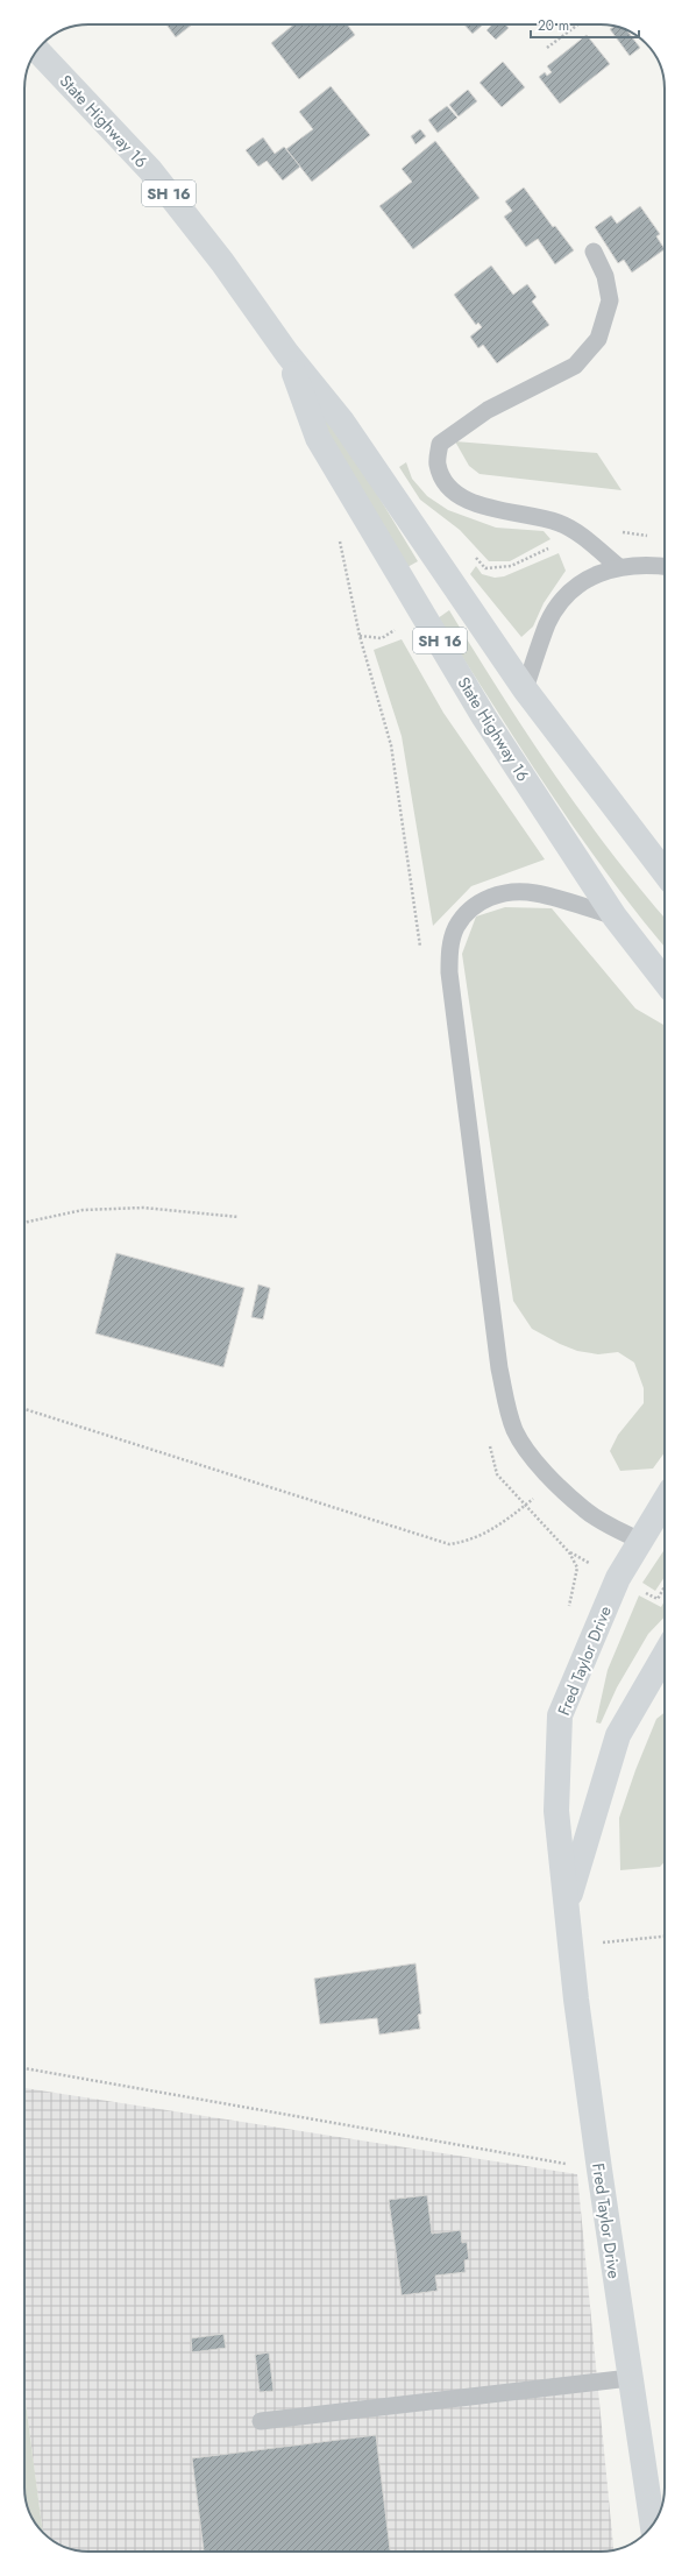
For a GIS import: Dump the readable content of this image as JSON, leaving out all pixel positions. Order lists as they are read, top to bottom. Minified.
{"streets":{"main road":["State Highway 16","SH 16","Fred Taylor Drive"]},"scale_bar":"20 m"}
